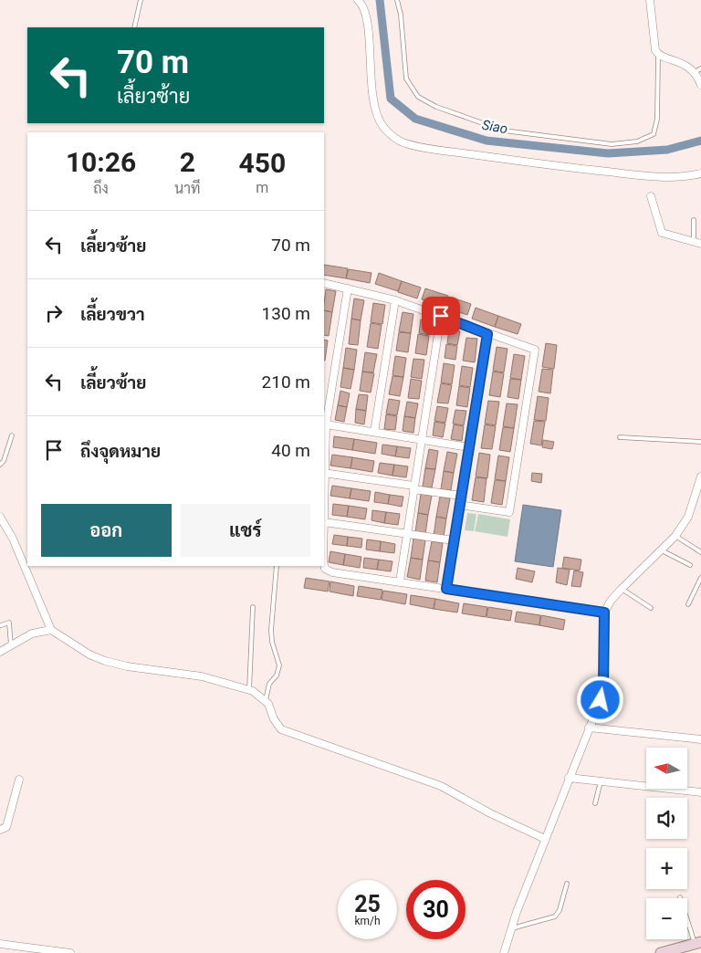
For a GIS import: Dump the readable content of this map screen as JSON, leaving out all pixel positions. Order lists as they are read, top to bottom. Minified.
{"water":["Siao"],"north":"left","page":{"turn":["70 m","เลี้ยวซ้าย"],"eta":["10:26","ถึง","2","นาที","450","m"],"list":[{"name":"เลี้ยวซ้าย","value":"70 m"},{"name":"เลี้ยวขวา","value":"130 m"},{"name":"เลี้ยวซ้าย","value":"210 m"},{"name":"ถึงจุดหมาย","value":"40 m"}],"buttons":["ออก","แชร์"],"map_buttons":["+","−"],"speed":"25 km/h","limit":"30"}}
